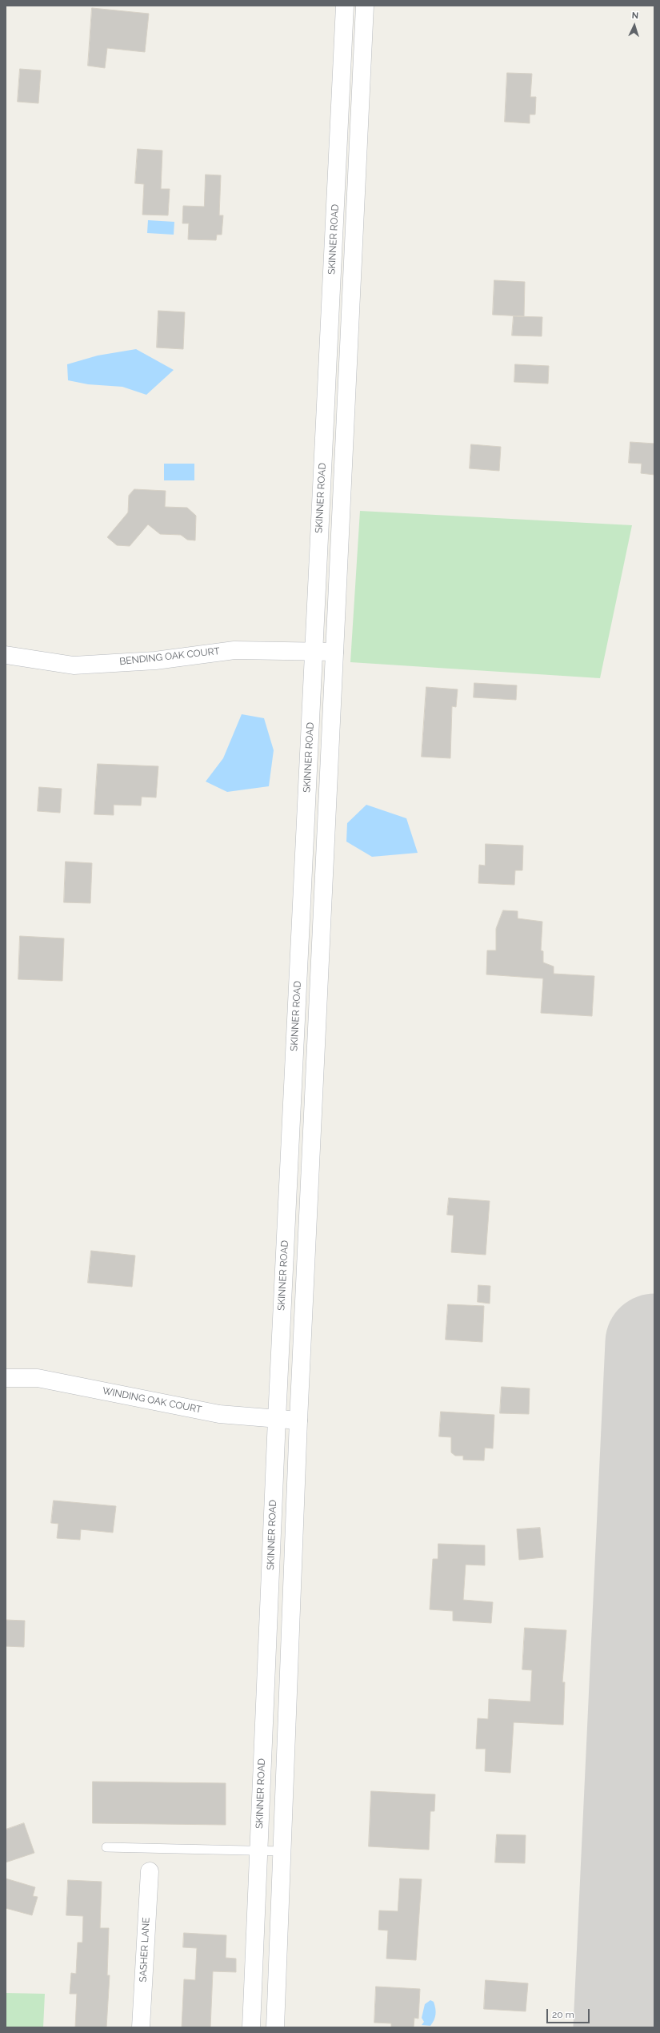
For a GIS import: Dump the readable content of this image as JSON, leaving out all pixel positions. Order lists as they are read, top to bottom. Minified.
{"streets":{"street":["SKINNER ROAD","BENDING OAK COURT","WINDING OAK COURT","SASHER LANE"]},"crossings":[["SKINNER ROAD","BENDING OAK COURT"],["SKINNER ROAD","WINDING OAK COURT"]],"scale_bar":"20 m","north":"top"}
